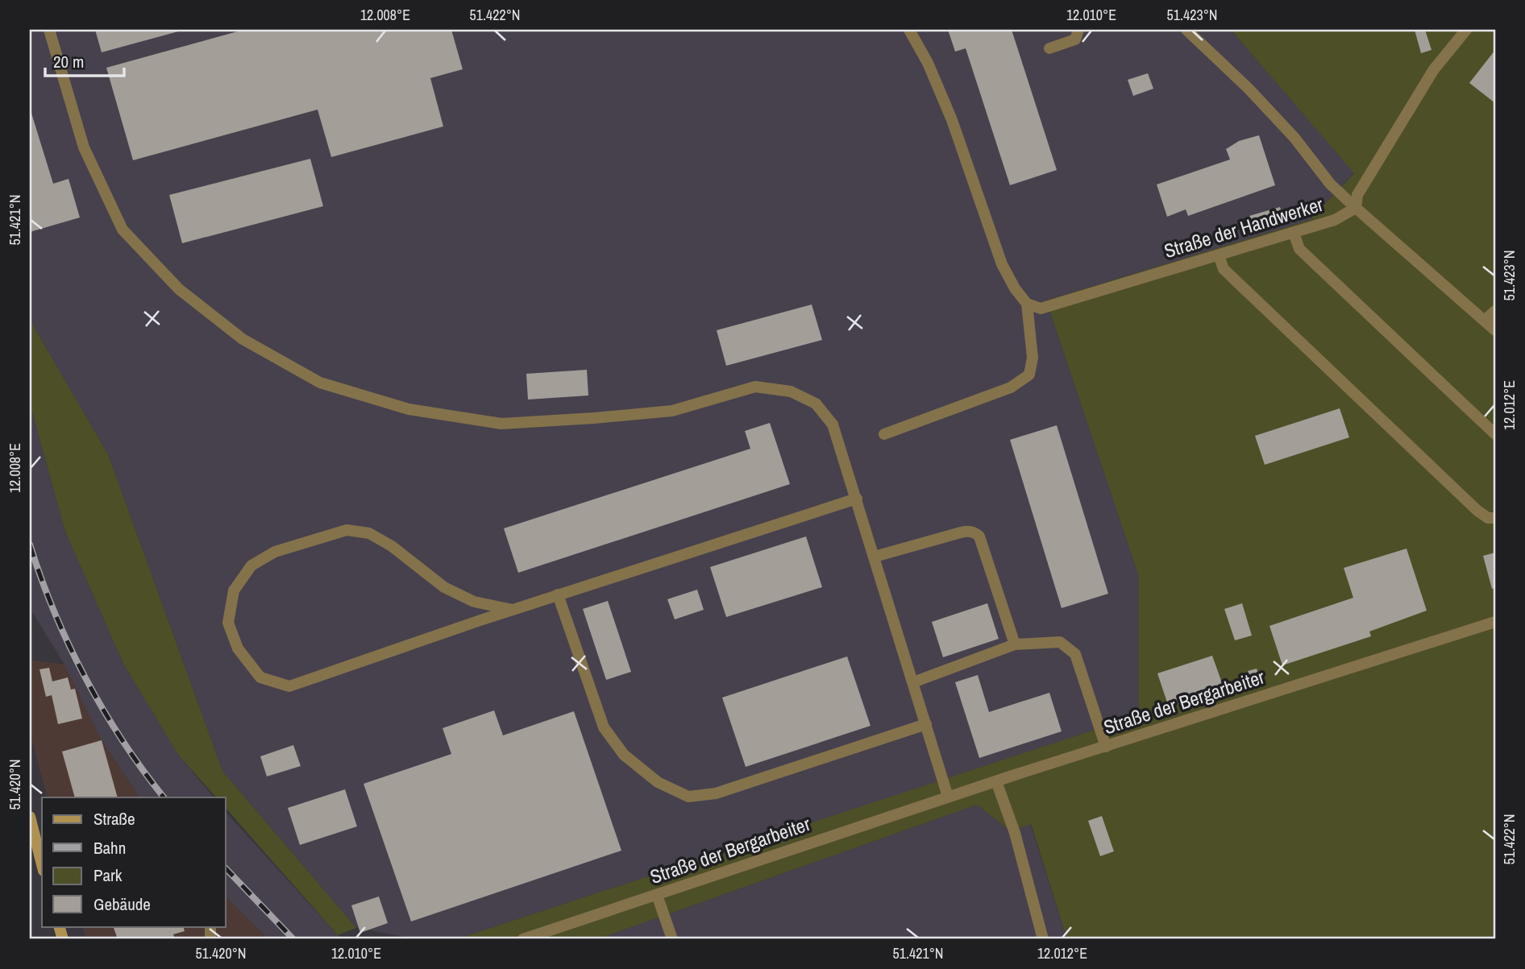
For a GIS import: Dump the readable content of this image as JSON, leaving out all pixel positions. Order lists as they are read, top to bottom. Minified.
{"streets":{"street":["Straße der Handwerker","Straße der Bergarbeiter"]},"legend":["Straße","Bahn","Park","Gebäude"],"scale_bar":"20 m","coordinates":["12.008°E","51.422°N","12.010°E","51.423°N","51.421°N","12.012°E","51.420°N"]}
